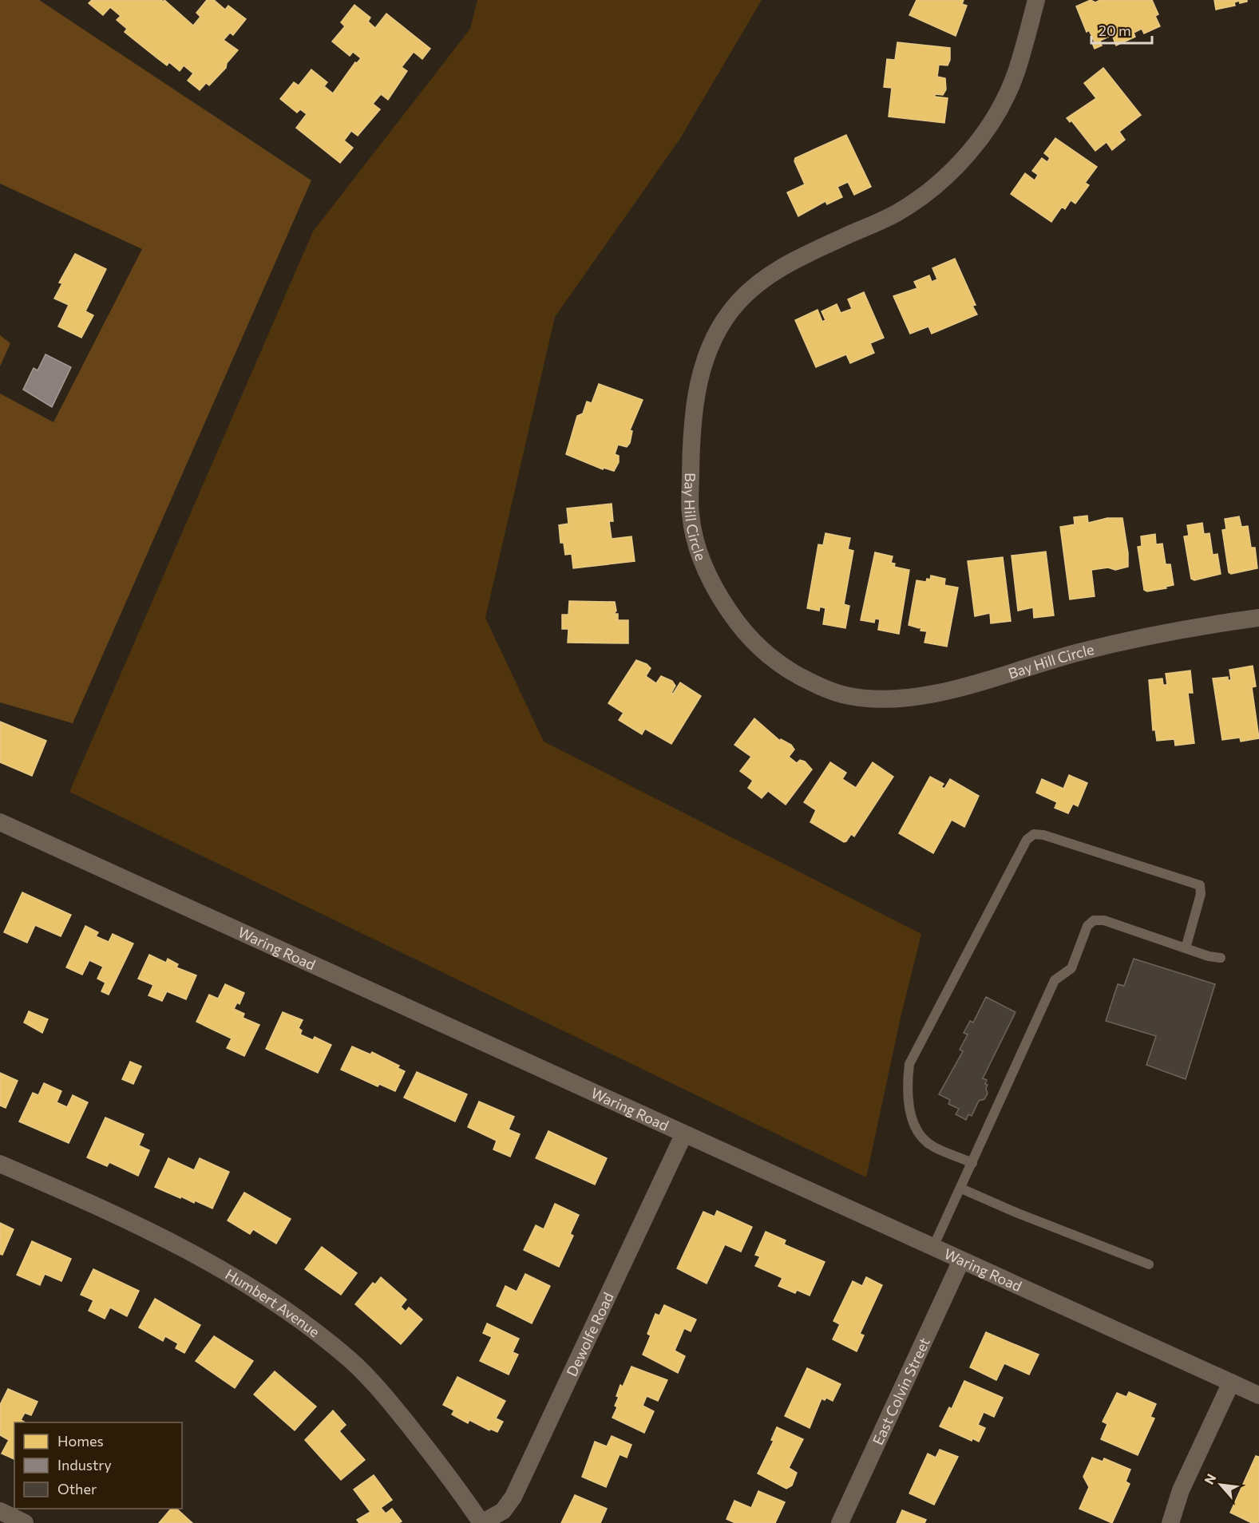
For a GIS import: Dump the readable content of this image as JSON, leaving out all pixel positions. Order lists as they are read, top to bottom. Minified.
{"streets":{"street":["Bay Hill Circle","Waring Road","Humbert Avenue","Dewolfe Road","East Colvin Street"]},"crossings":[["Waring Road","Dewolfe Road"],["Waring Road","East Colvin Street"],["Humbert Avenue","Dewolfe Road"]],"legend":["Homes","Industry","Other"],"scale_bar":"20 m","north":"top left"}
